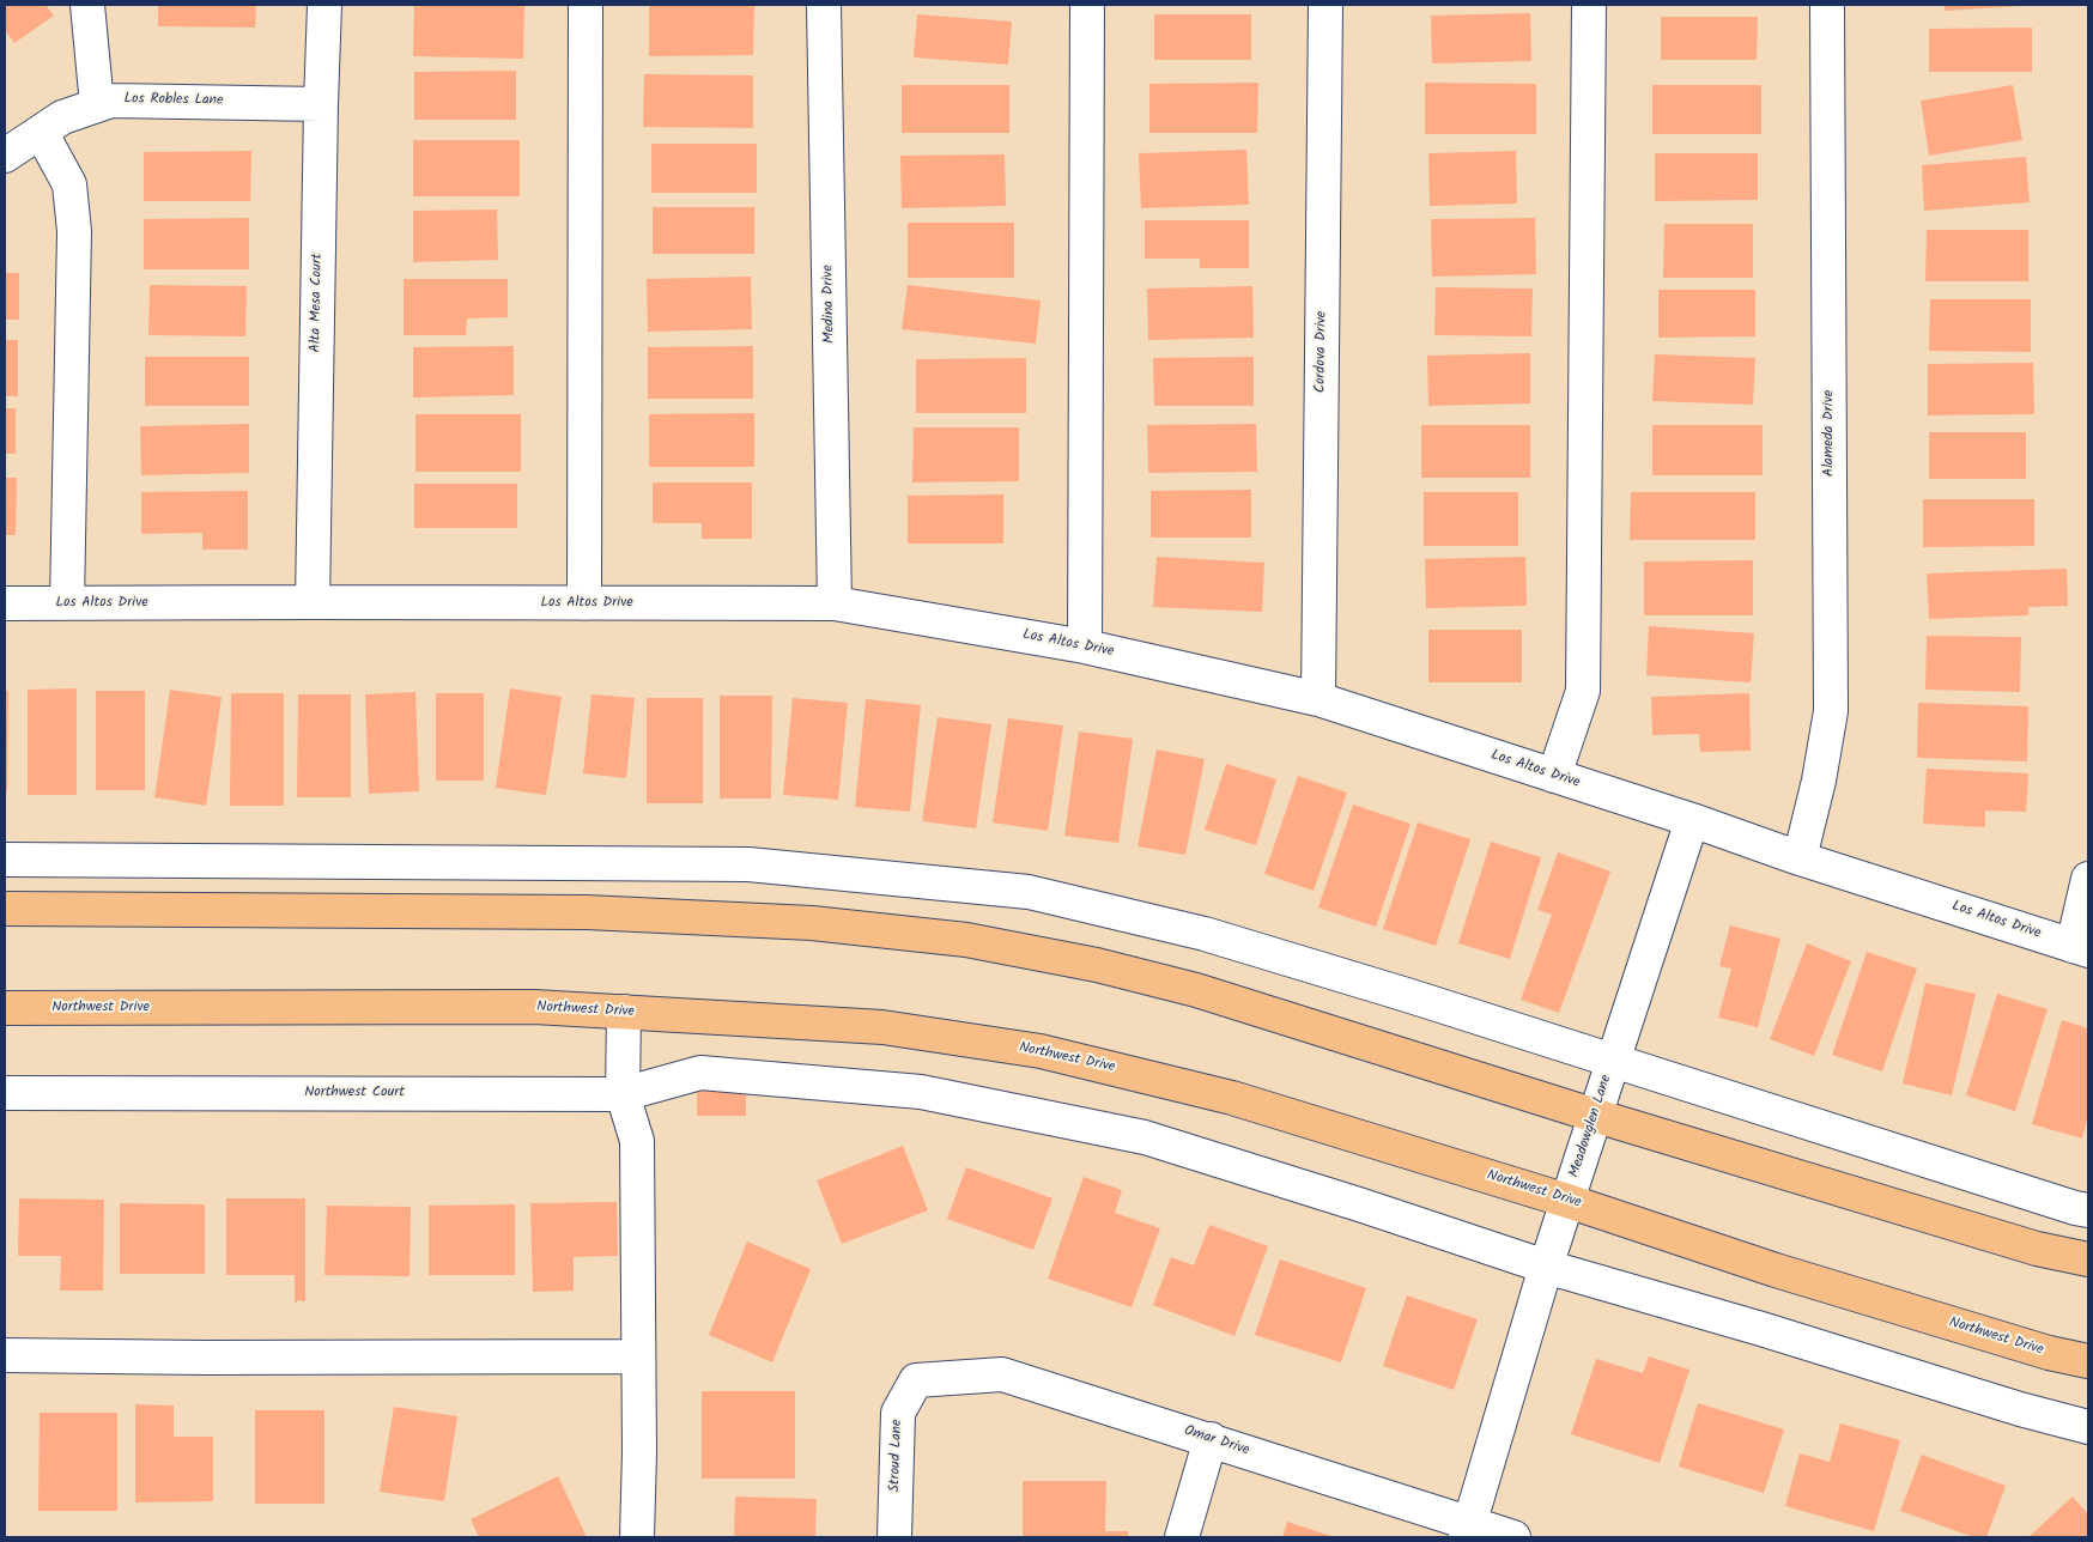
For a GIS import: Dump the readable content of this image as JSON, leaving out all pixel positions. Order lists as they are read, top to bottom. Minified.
{"streets":{"main road":["Northwest Drive"],"street":["Los Robles Lane","Alta Mesa Court","Medina Drive","Cordova Drive","Alameda Drive","Los Altos Drive","Northwest Court","Meadowglen Lane","Omar Drive","Stroud Lane"]},"crossings":[["Los Robles Lane","Alta Mesa Court"],["Alta Mesa Court","Los Altos Drive"],["Medina Drive","Los Altos Drive"],["Cordova Drive","Los Altos Drive"],["Alameda Drive","Los Altos Drive"],["Los Altos Drive","Meadowglen Lane"],["Northwest Drive","Meadowglen Lane"],["Northwest Court","Meadowglen Lane"],["Meadowglen Lane","Omar Drive"],["Omar Drive","Stroud Lane"]]}
